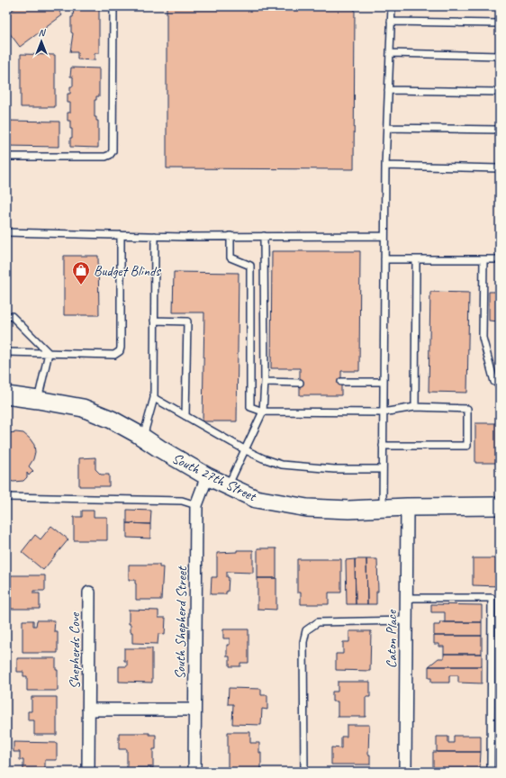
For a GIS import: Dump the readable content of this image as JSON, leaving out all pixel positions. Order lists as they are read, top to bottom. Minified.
{"streets":{"main road":["South 27th Street"],"street":["South Shepherd Street","Caton Place","Shepherds Cove"]},"crossings":[["South 27th Street","South Shepherd Street"],["South 27th Street","Caton Place"],["South Shepherd Street","Shepherds Cove"]],"places":{"shop":["Budget Blinds"]},"north":"top"}
